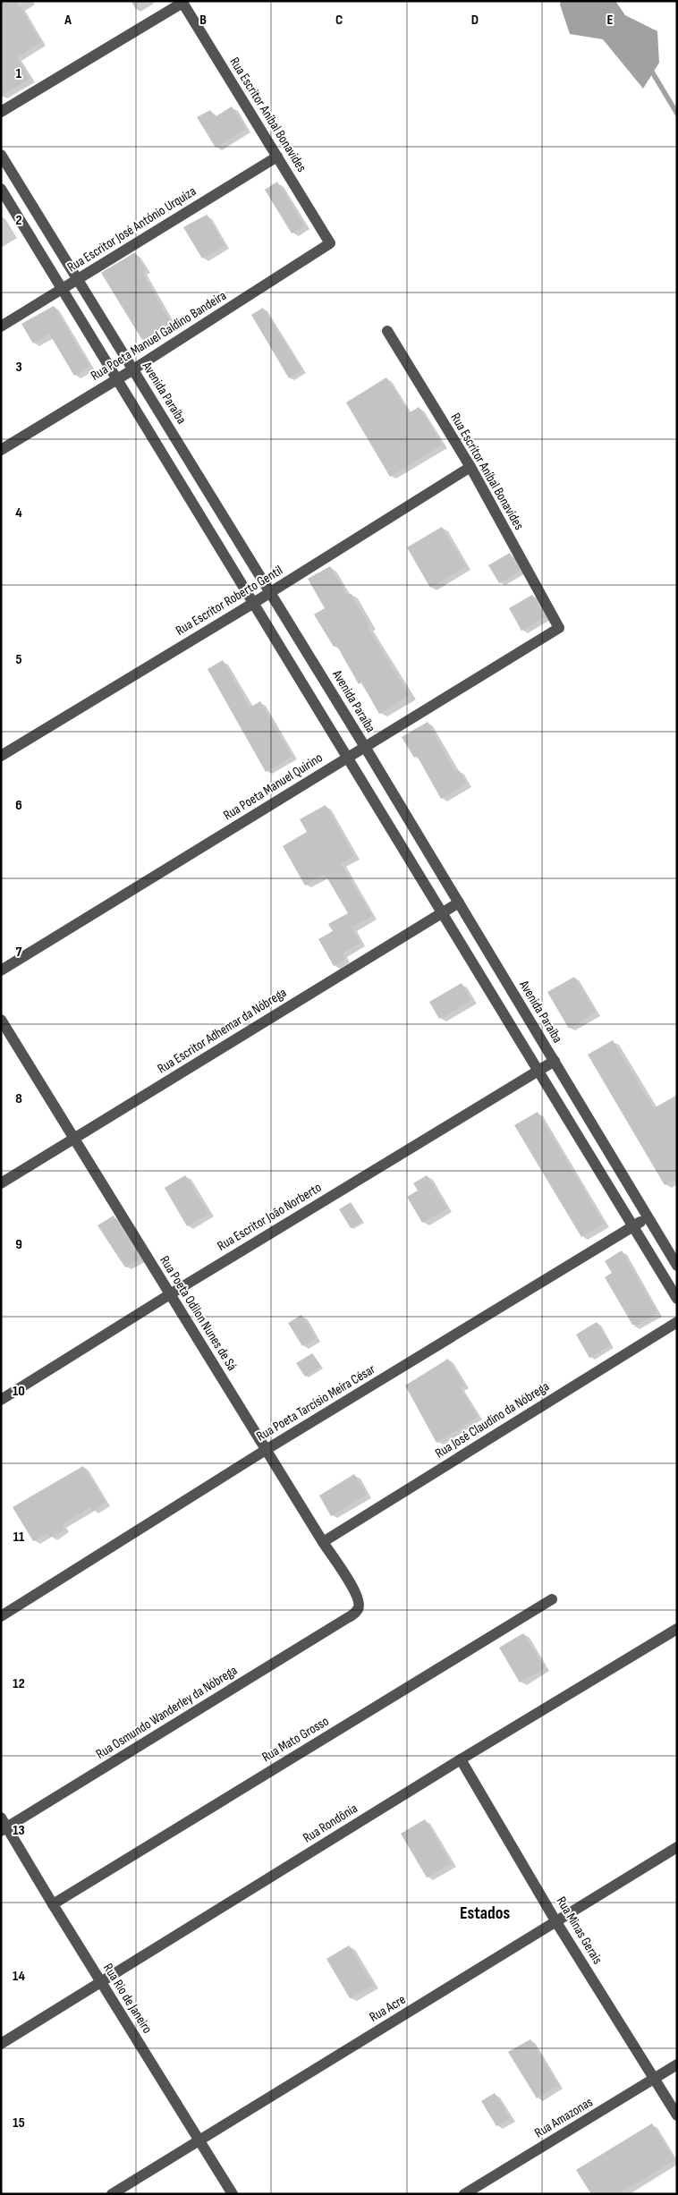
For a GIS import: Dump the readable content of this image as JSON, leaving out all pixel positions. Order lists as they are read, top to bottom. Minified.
{"streets":{"street":["Rua Escritor Aníbal Bonavides","Rua Escritor José António Urquiza","Rua Poeta Manuel Galdino Bandeira","Avenida Paraíba","Rua Escritor Roberto Gentil","Rua Poeta Manuel Quirino","Rua Escritor Adhemar da Nóbrega","Rua Escritor João Norberto","Rua Poeta Odilon Nunes de Sá","Rua Poeta Tarcísio Meira César","Rua José Claudino da Nóbrega","Rua Osmundo Wanderley da Nóbrega","Rua Mato Grosso","Rua Rondônia","Rua Minas Gerais","Rua Rio de Janeiro","Rua Acre","Rua Amazonas"]},"crossings":[["Rua Escritor Aníbal Bonavides","Rua Escritor José António Urquiza"],["Rua Escritor Aníbal Bonavides","Rua Poeta Manuel Galdino Bandeira"],["Rua Escritor Aníbal Bonavides","Rua Escritor Roberto Gentil"],["Rua Escritor Aníbal Bonavides","Rua Poeta Manuel Quirino"],["Rua Escritor José António Urquiza","Avenida Paraíba"],["Rua Poeta Manuel Galdino Bandeira","Avenida Paraíba"],["Avenida Paraíba","Rua Escritor Roberto Gentil"],["Avenida Paraíba","Rua Poeta Manuel Quirino"],["Avenida Paraíba","Rua Escritor Adhemar da Nóbrega"],["Avenida Paraíba","Rua Escritor João Norberto"],["Avenida Paraíba","Rua Poeta Tarcísio Meira César"],["Rua Escritor Adhemar da Nóbrega","Rua Poeta Odilon Nunes de Sá"],["Rua Escritor João Norberto","Rua Poeta Odilon Nunes de Sá"],["Rua Poeta Odilon Nunes de Sá","Rua Poeta Tarcísio Meira César"],["Rua Poeta Odilon Nunes de Sá","Rua José Claudino da Nóbrega"],["Rua Poeta Odilon Nunes de Sá","Rua Osmundo Wanderley da Nóbrega"],["Rua Osmundo Wanderley da Nóbrega","Rua Rio de Janeiro"],["Rua Mato Grosso","Rua Rio de Janeiro"],["Rua Rondônia","Rua Minas Gerais"],["Rua Rondônia","Rua Rio de Janeiro"],["Rua Minas Gerais","Rua Acre"],["Rua Minas Gerais","Rua Amazonas"],["Rua Rio de Janeiro","Rua Acre"]],"districts":["Estados"],"grid":{"columns":["A","B","C","D","E"],"rows":["1","2","3","4","5","6","7","8","9","10","11","12","13","14","15"]}}
